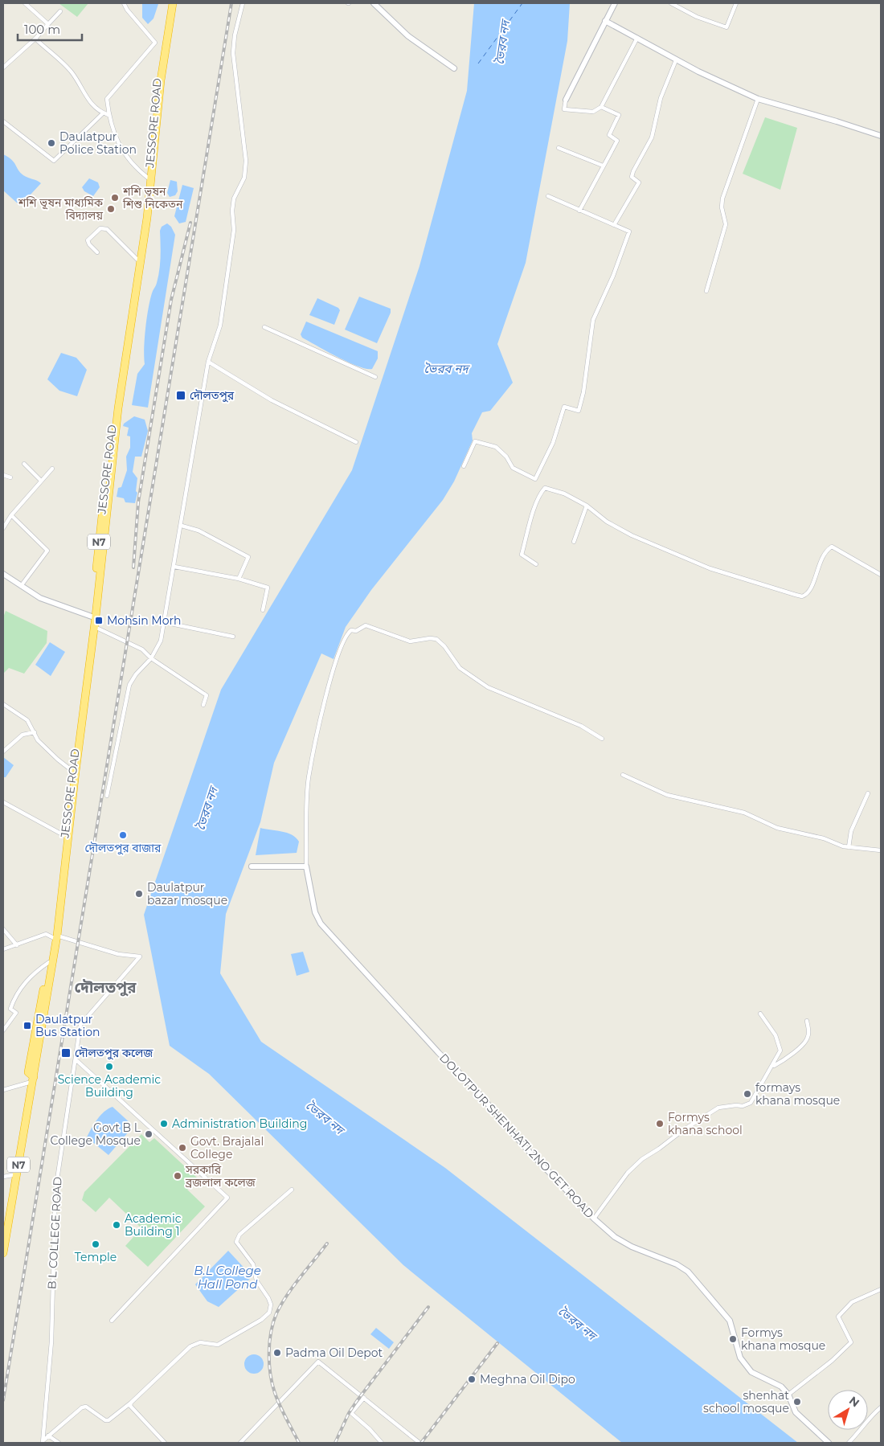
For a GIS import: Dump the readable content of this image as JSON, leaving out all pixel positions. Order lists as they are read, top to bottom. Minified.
{"streets":{"highway":["JESSORE ROAD","N7"],"street":["DOLOTPUR SHENHATI 2NO GET ROAD","B L COLLEGE ROAD"]},"crossings":[["JESSORE ROAD","B L COLLEGE ROAD"]],"districts":["দৌলতপুর"],"water":["ভৈরব নদ","B.L College Hall Pond"],"places":{"other":["Daulatpur Police Station","শশি ভূষন শিশু নিকেতন","শশি ভূষন মাধ্যমিক বিদ্যালয়","দৌলতপুর বাজার","Daulatpur bazar mosque","Science Academic Building","formays khana mosque","Administration Building","Formys khana school","Govt B L College Mosque","Govt. Brajalal College","সরকারি ব্রজলাল কলেজ","Academic Building 1","Temple","Formys khana mosque","Padma Oil Depot","Meghna Oil Dipo","shenhat school mosque"],"transit":["দৌলতপুর","Mohsin Morh","Daulatpur Bus Station","দৌলতপুর কলেজ"]},"scale_bar":"100 m","north":"top right"}
